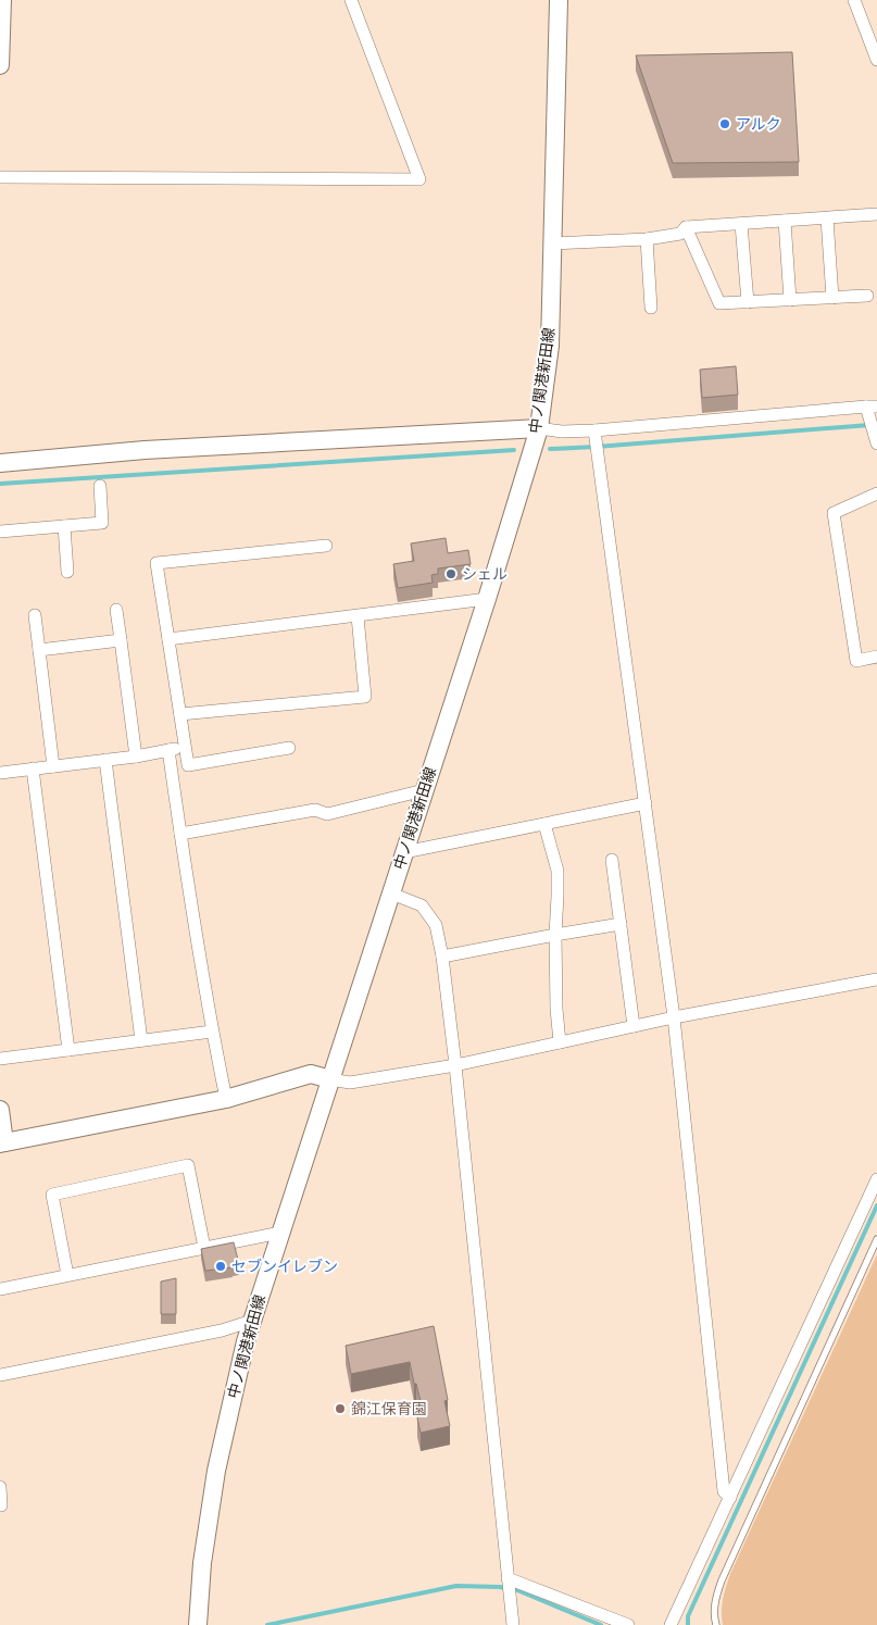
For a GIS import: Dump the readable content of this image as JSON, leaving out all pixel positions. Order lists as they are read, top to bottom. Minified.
{"streets":{"main road":["中ノ関港新田線"]},"places":["アルク","シェル","セブンイレブン","錦江保育園"]}
